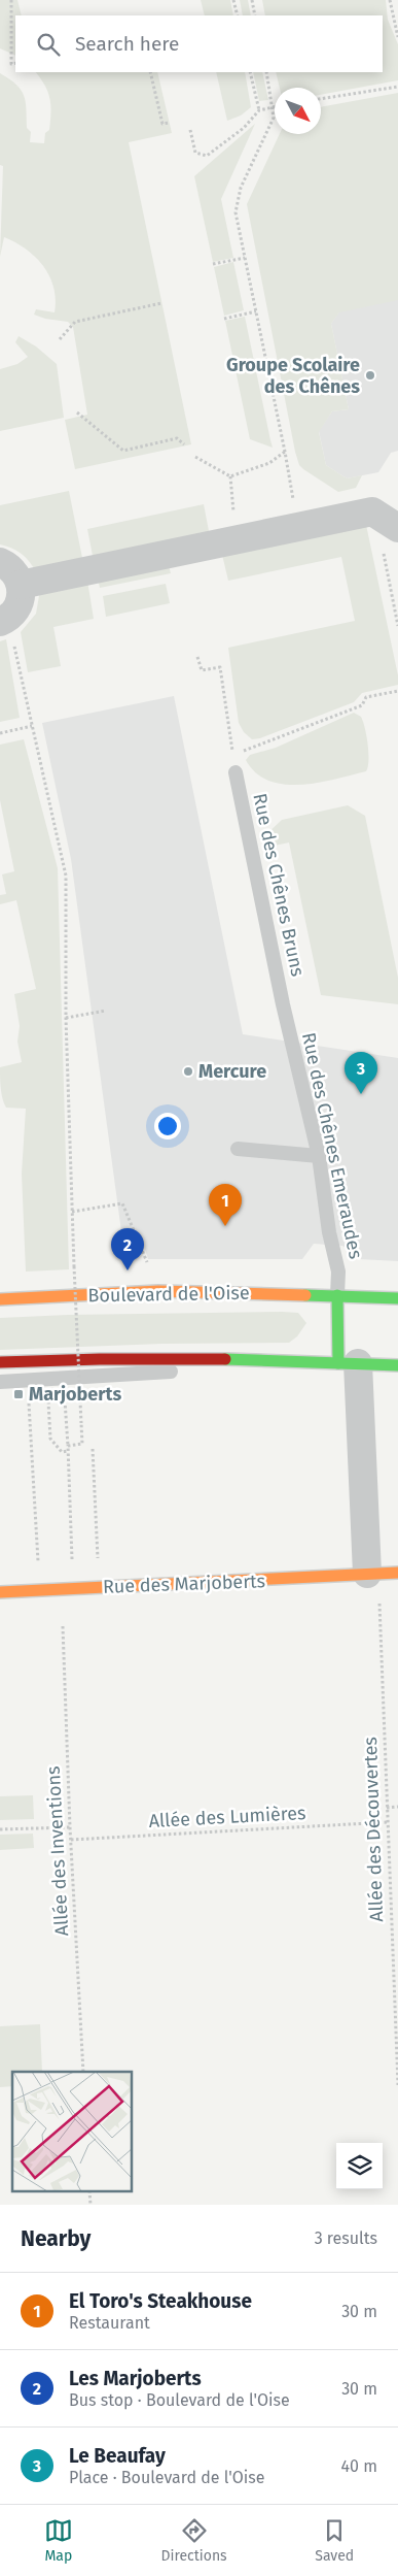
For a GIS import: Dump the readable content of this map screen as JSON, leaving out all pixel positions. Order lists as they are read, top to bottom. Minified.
{"streets":{"main road":["Boulevard de l'Oise","Rue des Marjoberts"],"lane":["Rue des Chênes Bruns","Rue des Chênes Emeraudes"],"path":["Allée des Lumières","Allée des Découvertes","Allée des Inventions"]},"crossings":[["Rue des Chênes Bruns","Rue des Chênes Emeraudes"],["Rue des Chênes Emeraudes","Boulevard de l'Oise"],["Rue des Marjoberts","Allée des Découvertes"],["Allée des Lumières","Allée des Découvertes"],["Allée des Lumières","Allée des Inventions"]],"places":{"other":["Groupe Scolaire des Chênes","Mercure"],"transit":["Marjoberts"]},"north":"bottom right","page":{"search":"Search here","pins":["3","1","2"],"heading":["Nearby","3 results"],"list":[{"mark":"1","name":"El Toro's Steakhouse","note":"Restaurant","value":"30 m"},{"mark":"2","name":"Les Marjoberts","note":"Bus stop · Boulevard de l'Oise","value":"30 m"},{"mark":"3","name":"Le Beaufay","note":"Place · Boulevard de l'Oise","value":"40 m"}],"nav":["Map","Directions","Saved"]}}
